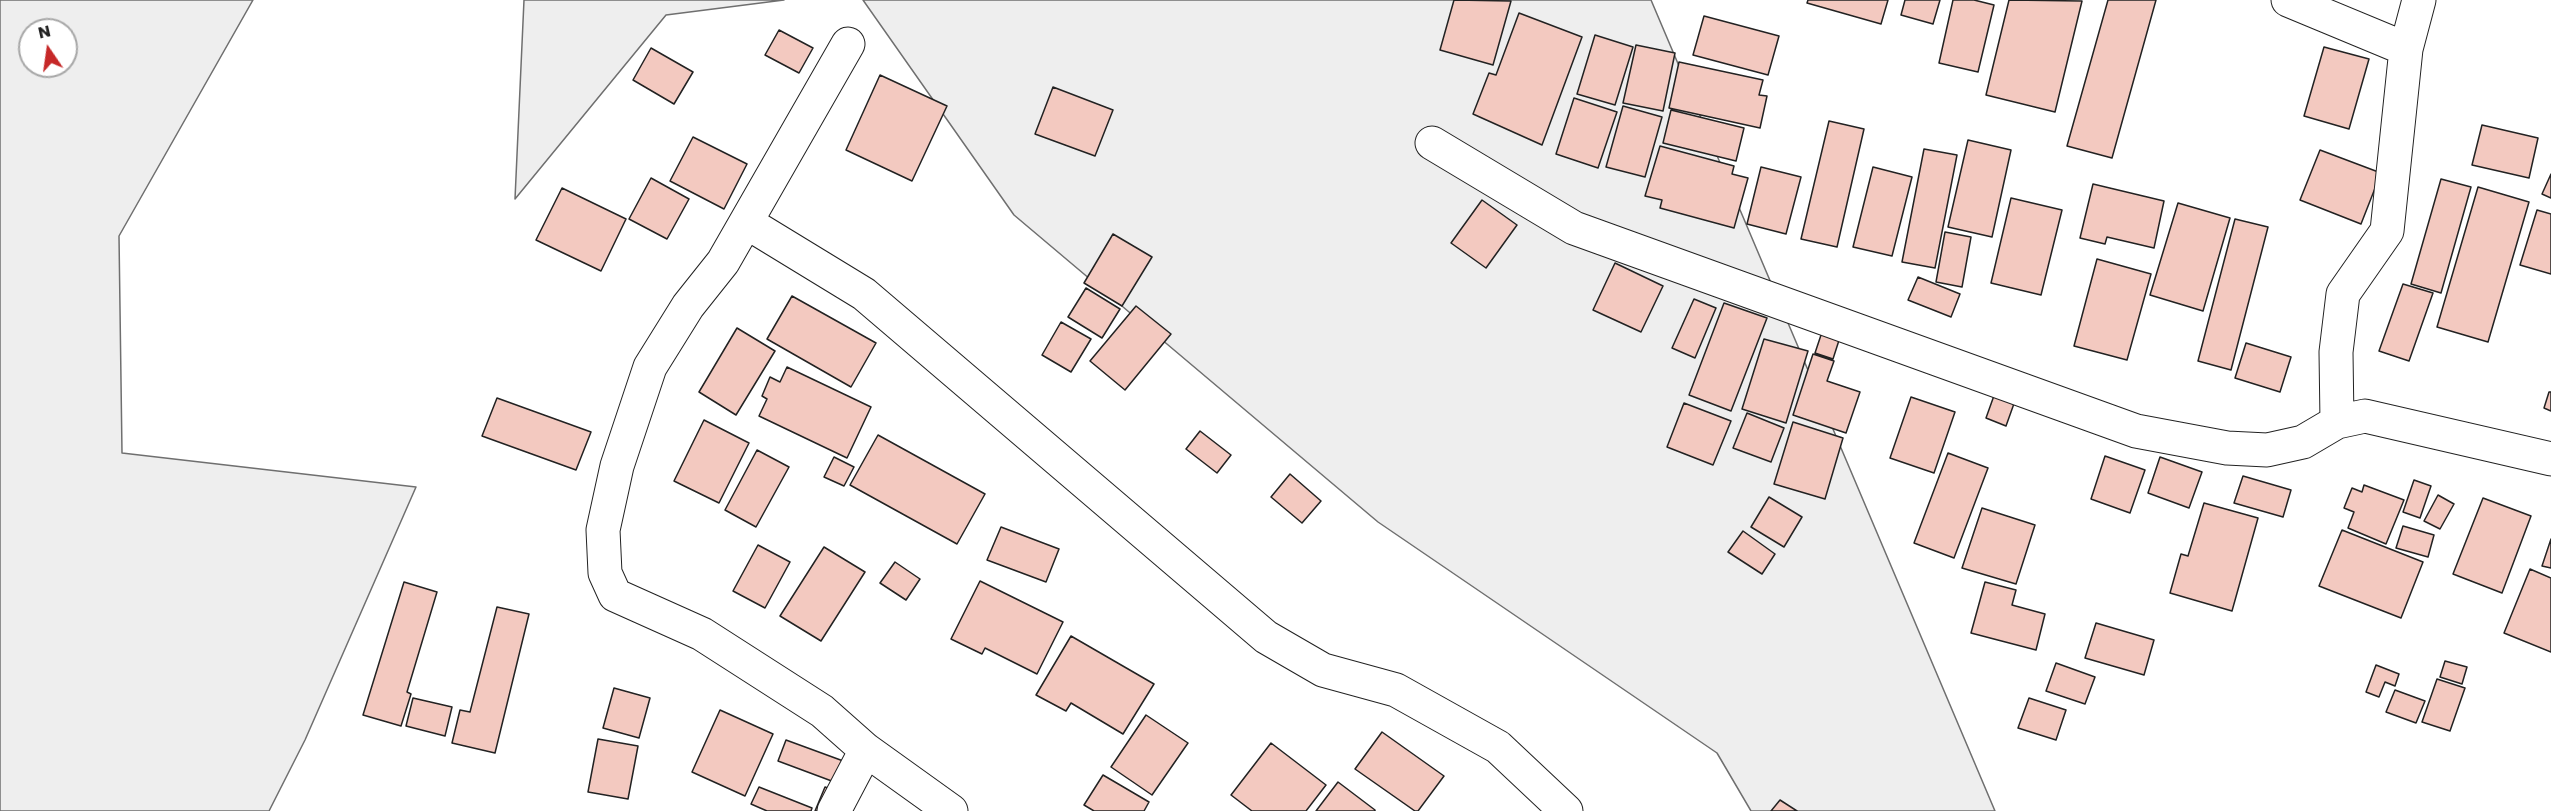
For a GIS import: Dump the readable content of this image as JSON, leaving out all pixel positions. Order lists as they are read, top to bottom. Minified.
{"north":"top"}
